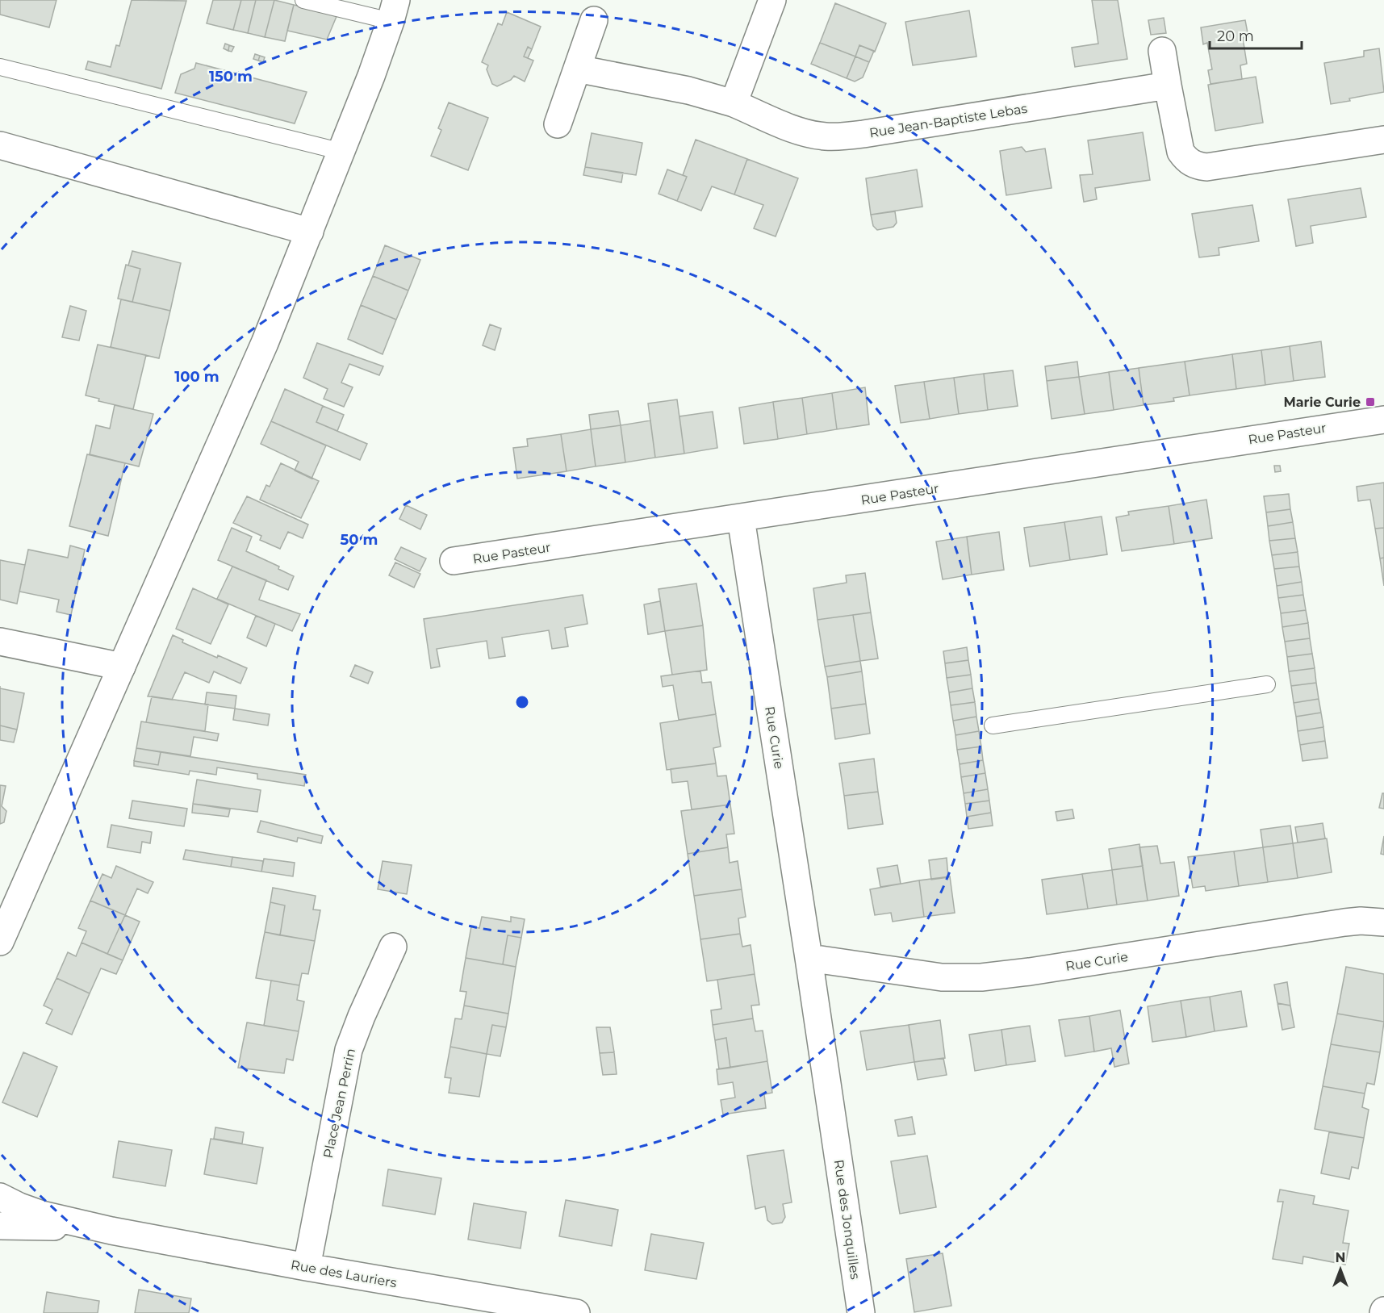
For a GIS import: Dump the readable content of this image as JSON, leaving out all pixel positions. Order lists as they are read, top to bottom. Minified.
{"streets":{"street":["Rue Jean-Baptiste Lebas","Rue Pasteur","Rue Curie","Place Jean Perrin","Rue des Jonquilles","Rue des Lauriers"]},"crossings":[["Rue Pasteur","Rue Curie"],["Rue Curie","Rue des Jonquilles"],["Place Jean Perrin","Rue des Lauriers"]],"places":{"transit":["Marie Curie"]},"scale_bar":"20 m","north":"top","rings":["150 m","100 m","50 m"]}
